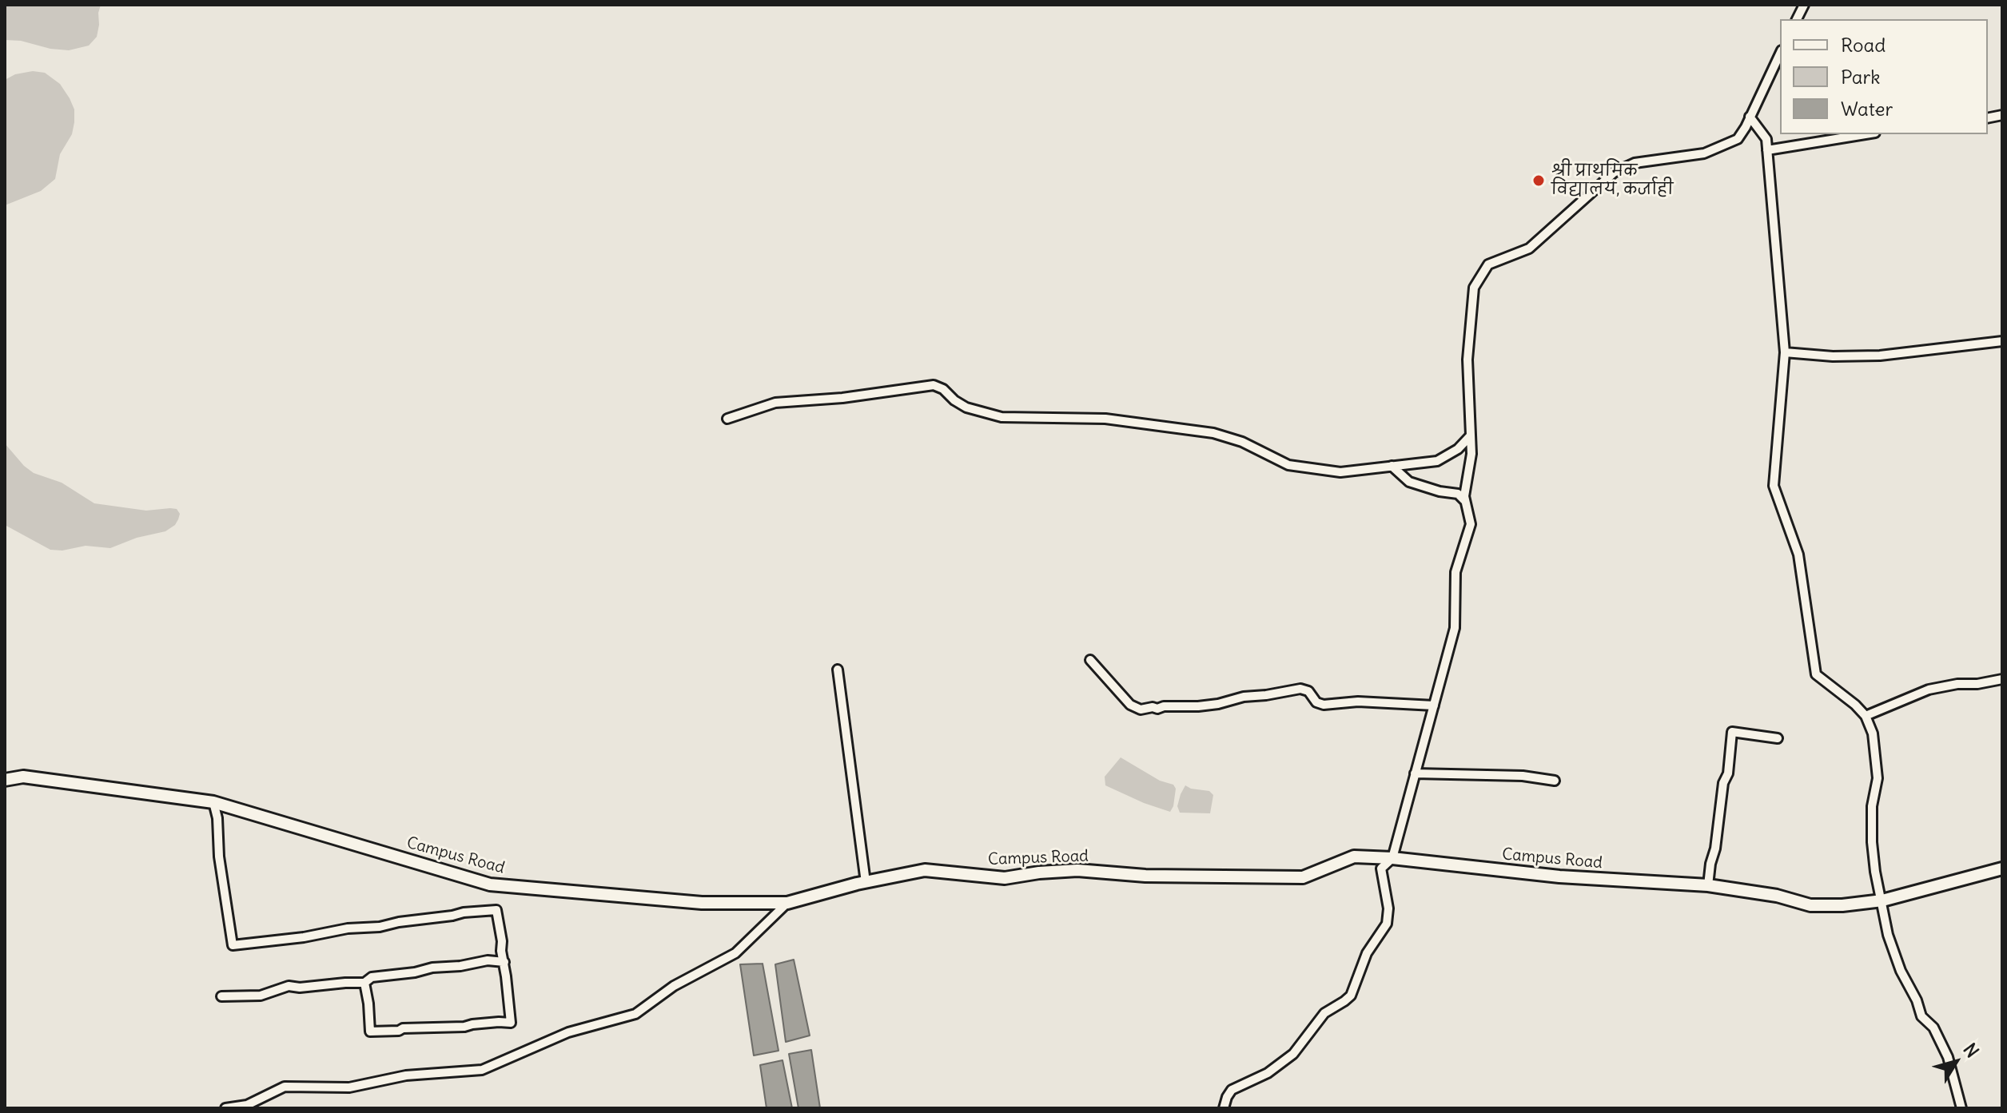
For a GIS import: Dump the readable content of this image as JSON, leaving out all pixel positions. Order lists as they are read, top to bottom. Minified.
{"streets":{"street":["Campus Road"]},"places":["श्री प्राथमिक विद्यालय, कर्जाही"],"legend":["Road","Park","Water"],"north":"top right"}
